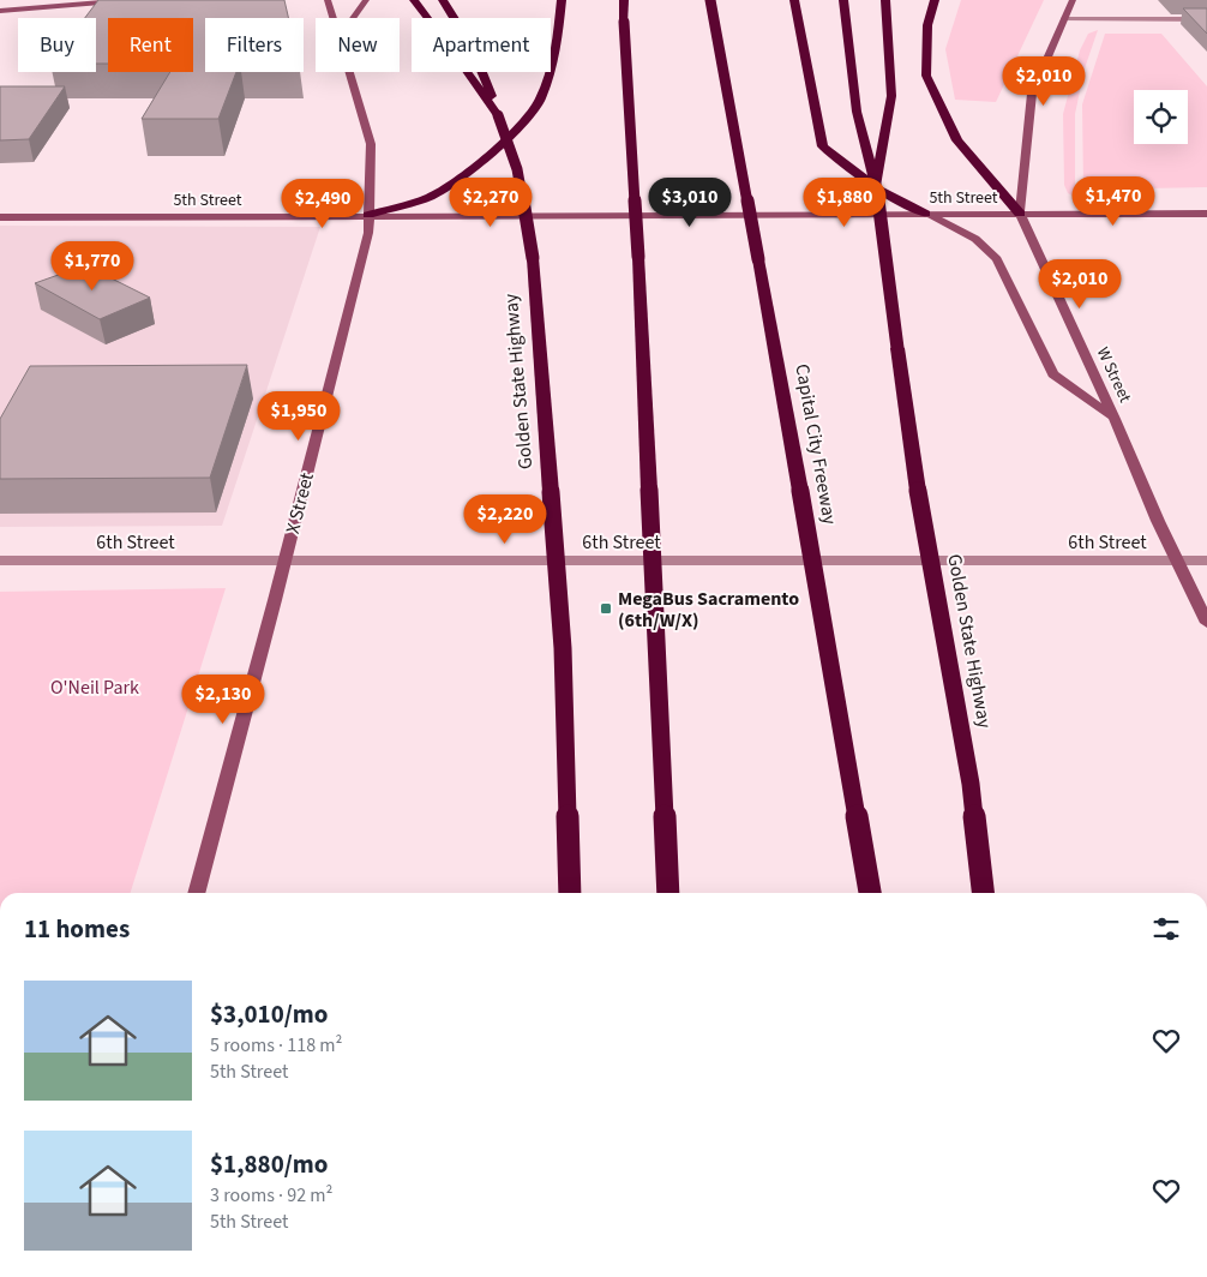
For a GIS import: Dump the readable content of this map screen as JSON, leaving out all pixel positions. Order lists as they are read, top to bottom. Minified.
{"streets":{"highway":["Golden State Highway","Capital City Freeway"],"main road":["5th Street","W Street","X Street"],"street":["6th Street"]},"crossings":[["5th Street","W Street"],["5th Street","X Street"],["W Street","6th Street"],["X Street","6th Street"]],"parks":["O'Neil Park"],"places":{"transit":["MegaBus Sacramento (6th/W/X)"]},"page":{"chip":["Buy","Rent","Filters","New","Apartment"],"price":["$2,010","$1,470","$2,270","$3,010","$1,880","$2,490","$1,770","$2,010","$1,950","$2,220","$2,130"],"heading":"11 homes","list":[{"name":"$3,010/mo","note":"5 rooms · 118 m² · 5th Street"},{"name":"$1,880/mo","note":"3 rooms · 92 m² · 5th Street"}]}}
